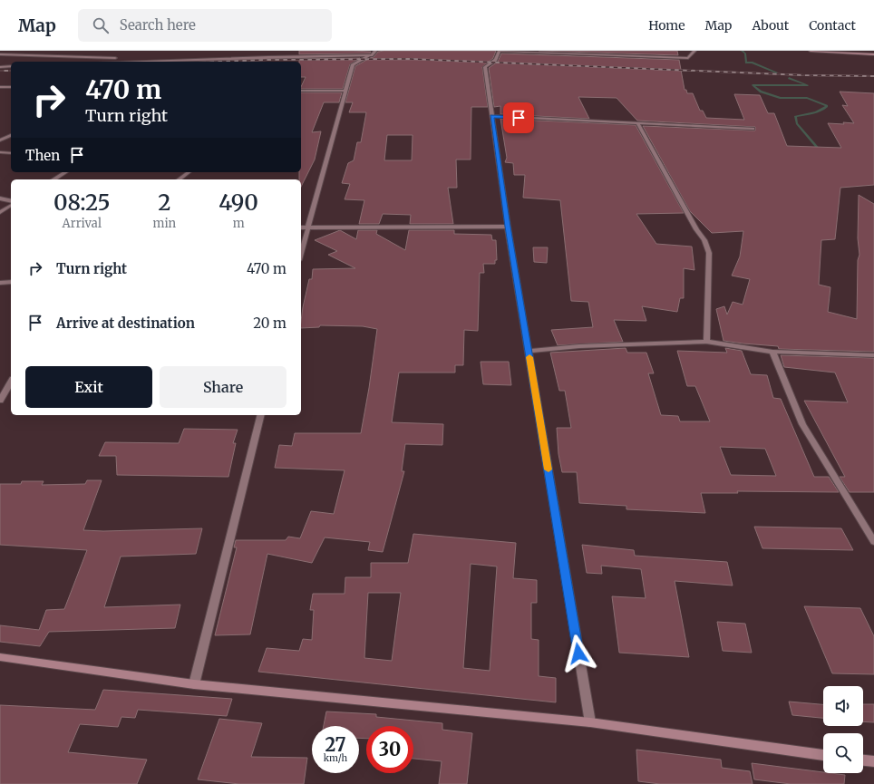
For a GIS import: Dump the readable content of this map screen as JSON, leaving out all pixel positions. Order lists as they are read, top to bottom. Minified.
{"page":{"header":"Map","search":"Search here","nav":["Home","Map","About","Contact"],"turn":["470 m","Turn right"],"then":"Then","eta":["08:25","Arrival","2","min","490","m"],"list":[{"name":"Turn right","value":"470 m"},{"name":"Arrive at destination","value":"20 m"}],"buttons":["Exit","Share"],"speed":"27 km/h","limit":"30"}}
